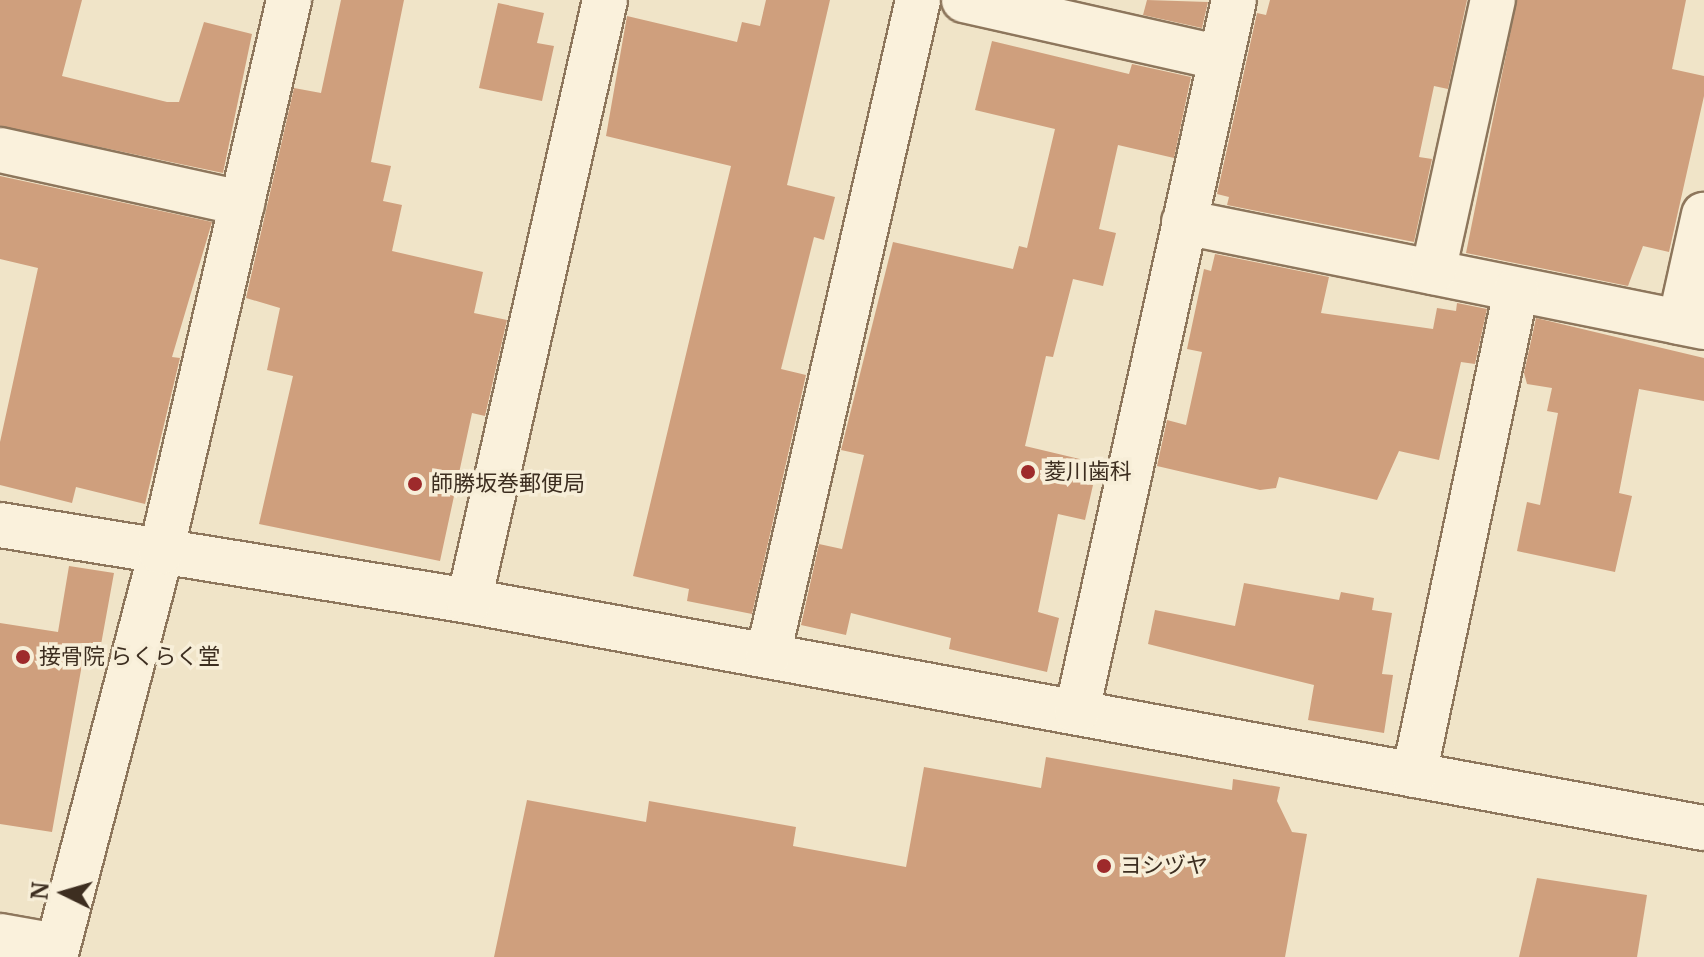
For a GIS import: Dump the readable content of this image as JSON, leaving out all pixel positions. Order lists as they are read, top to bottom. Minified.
{"places":["菱川歯科","師勝坂巻郵便局","接骨院 らくらく堂","ヨシヅヤ"],"north":"left"}
